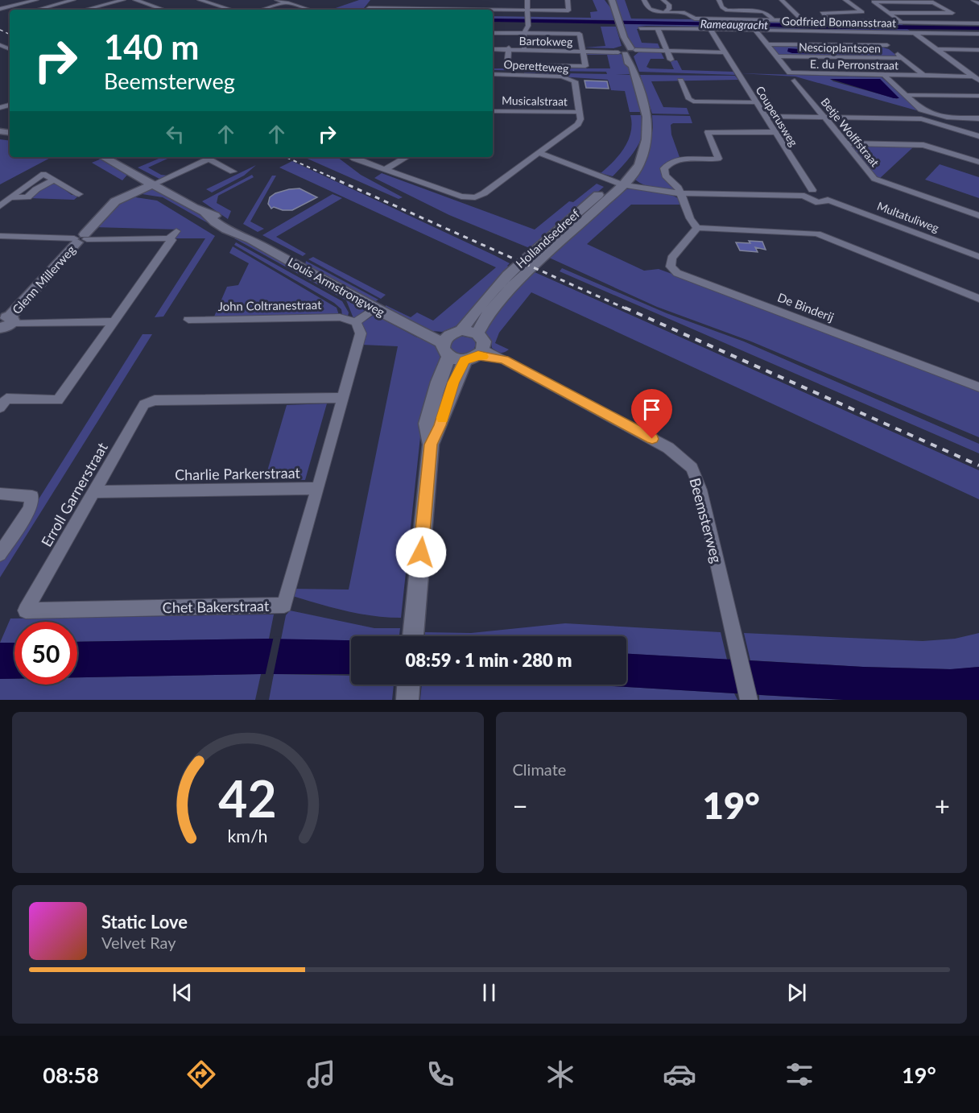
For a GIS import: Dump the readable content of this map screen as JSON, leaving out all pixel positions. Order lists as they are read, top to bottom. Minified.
{"streets":{"main road":["Hollandsedreef","Glenn Millerweg","Louis Armstrongweg"],"street":["Godfried Bomansstraat","Bartokweg","Nescioplantsoen","E. du Perronstraat","Operetteweg","Musicalstraat","Couperusweg","Betje Wolffstraat","Multatuliweg","John Coltranestraat","De Binderij","Charlie Parkerstraat","Erroll Garnerstraat","Beemsterweg","Chet Bakerstraat"]},"crossings":[["Godfried Bomansstraat","E. du Perronstraat"],["Godfried Bomansstraat","Couperusweg"],["Bartokweg","Hollandsedreef"],["Nescioplantsoen","E. du Perronstraat"],["Operetteweg","Musicalstraat"],["Glenn Millerweg","Louis Armstrongweg"],["Louis Armstrongweg","Beemsterweg"],["Charlie Parkerstraat","Erroll Garnerstraat"],["Charlie Parkerstraat","Chet Bakerstraat"],["Erroll Garnerstraat","Chet Bakerstraat"]],"water":["Rameaugracht"],"page":{"turn":["140 m","Beemsterweg"],"limit":"50","trip":"08:59 · 1 min · 280 m","tile":"Climate","heat":["−","19°","+"],"song":["Static Love","Velvet Ray"],"tabs":["08:58","19°"],"gauge":["42","km/h"]}}
